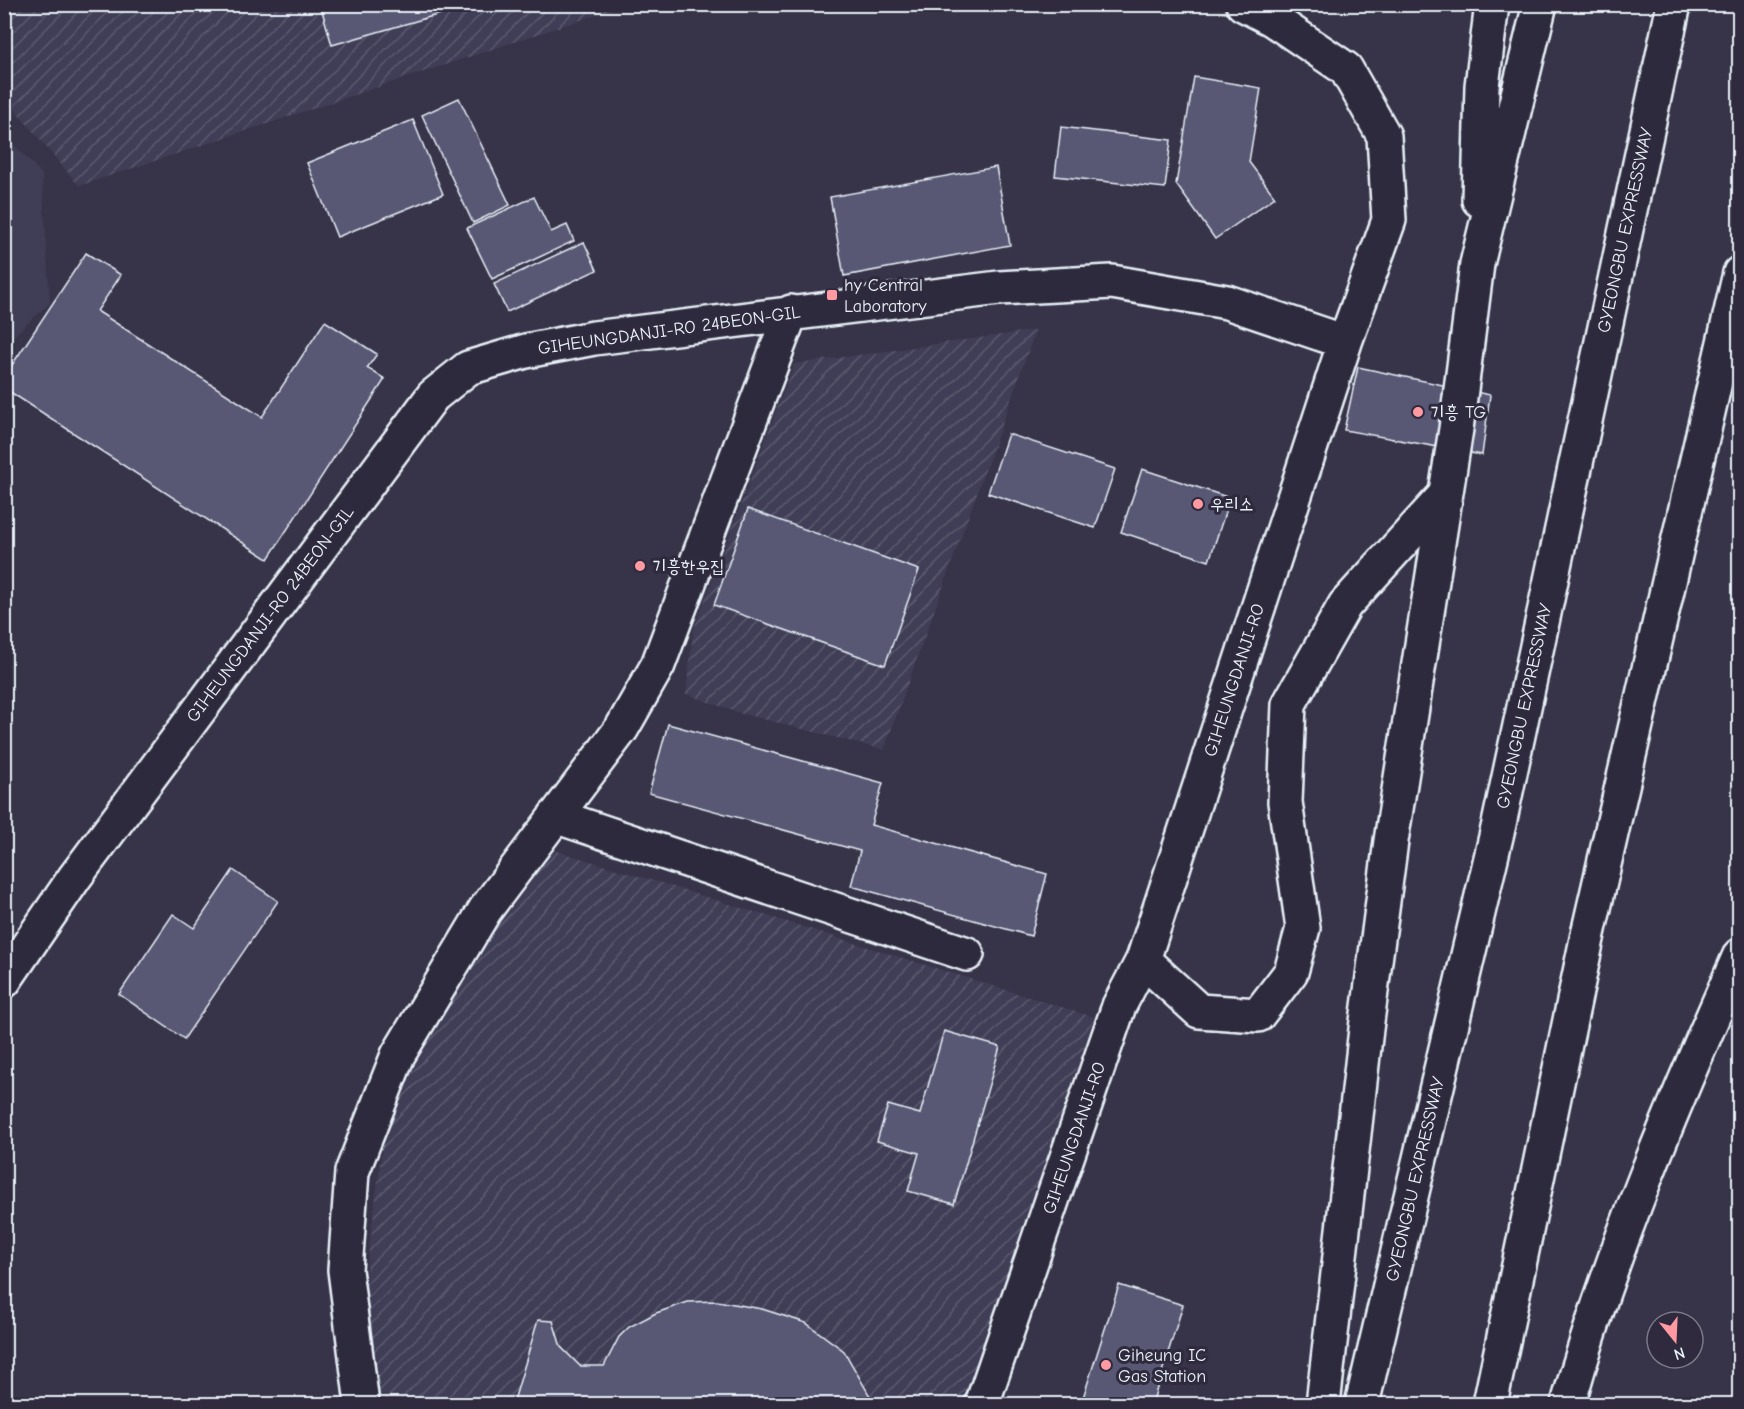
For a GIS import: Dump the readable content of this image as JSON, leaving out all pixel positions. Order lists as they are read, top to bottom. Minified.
{"streets":{"main road":["GYEONGBU EXPRESSWAY","GIHEUNGDANJI-RO 24BEON-GIL","GIHEUNGDANJI-RO"]},"crossings":[["GIHEUNGDANJI-RO 24BEON-GIL","GIHEUNGDANJI-RO"]],"places":{"transit":["hy Central Laboratory"],"other":["기흥 TG","우리소","기흥한우집","Giheung IC Gas Station"]},"north":"bottom"}
